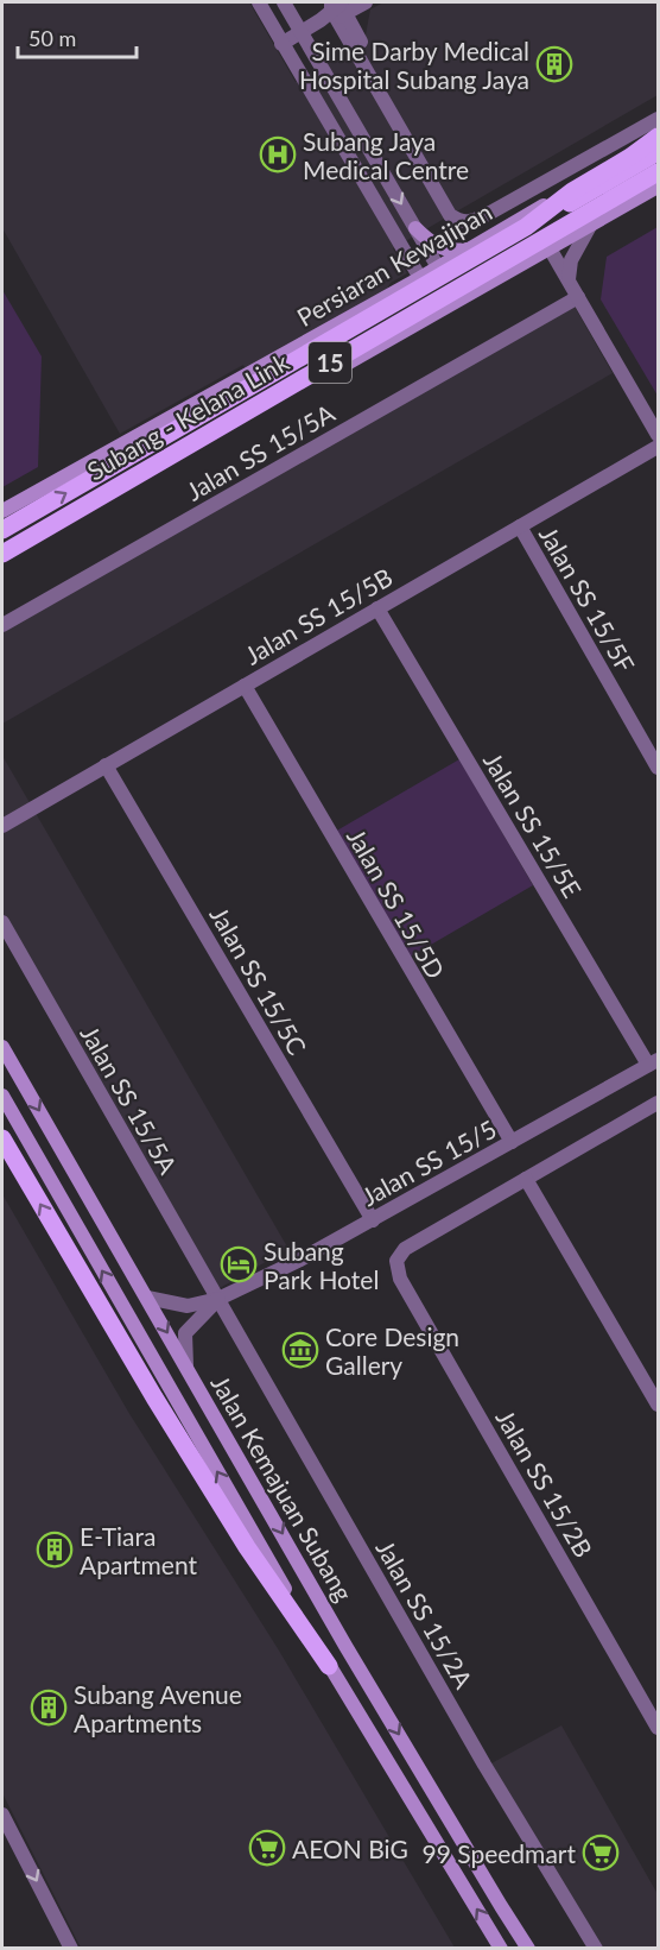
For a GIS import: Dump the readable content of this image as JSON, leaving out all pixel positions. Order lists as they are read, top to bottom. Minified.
{"streets":{"main road":["Persiaran Kewajipan","15","Subang - Kelana Link","Jalan Kemajuan Subang"],"street":["Jalan SS 15/5A","Jalan SS 15/5F","Jalan SS 15/5B","Jalan SS 15/5E","Jalan SS 15/5D","Jalan SS 15/5C","Jalan SS 15/5","Jalan SS 15/2B","Jalan SS 15/2A"]},"crossings":[["Jalan SS 15/5A","Jalan SS 15/5"],["Jalan SS 15/5A","Jalan SS 15/2A"],["Jalan SS 15/5F","Jalan SS 15/5B"],["Jalan SS 15/5B","Jalan SS 15/5E"],["Jalan SS 15/5B","Jalan SS 15/5D"],["Jalan SS 15/5B","Jalan SS 15/5C"],["Jalan SS 15/5E","Jalan SS 15/5"],["Jalan SS 15/5D","Jalan SS 15/5"],["Jalan SS 15/5C","Jalan SS 15/5"],["Jalan SS 15/5","Jalan Kemajuan Subang"],["Jalan SS 15/5","Jalan SS 15/2A"]],"places":{"building":["Sime Darby Medical Hospital Subang Jaya","E-Tiara Apartment","Subang Avenue Apartments"],"hospital":["Subang Jaya Medical Centre"],"hotel":["Subang Park Hotel"],"museum":["Core Design Gallery"],"supermarket":["AEON BiG","99 Speedmart"]},"scale_bar":"50 m"}
